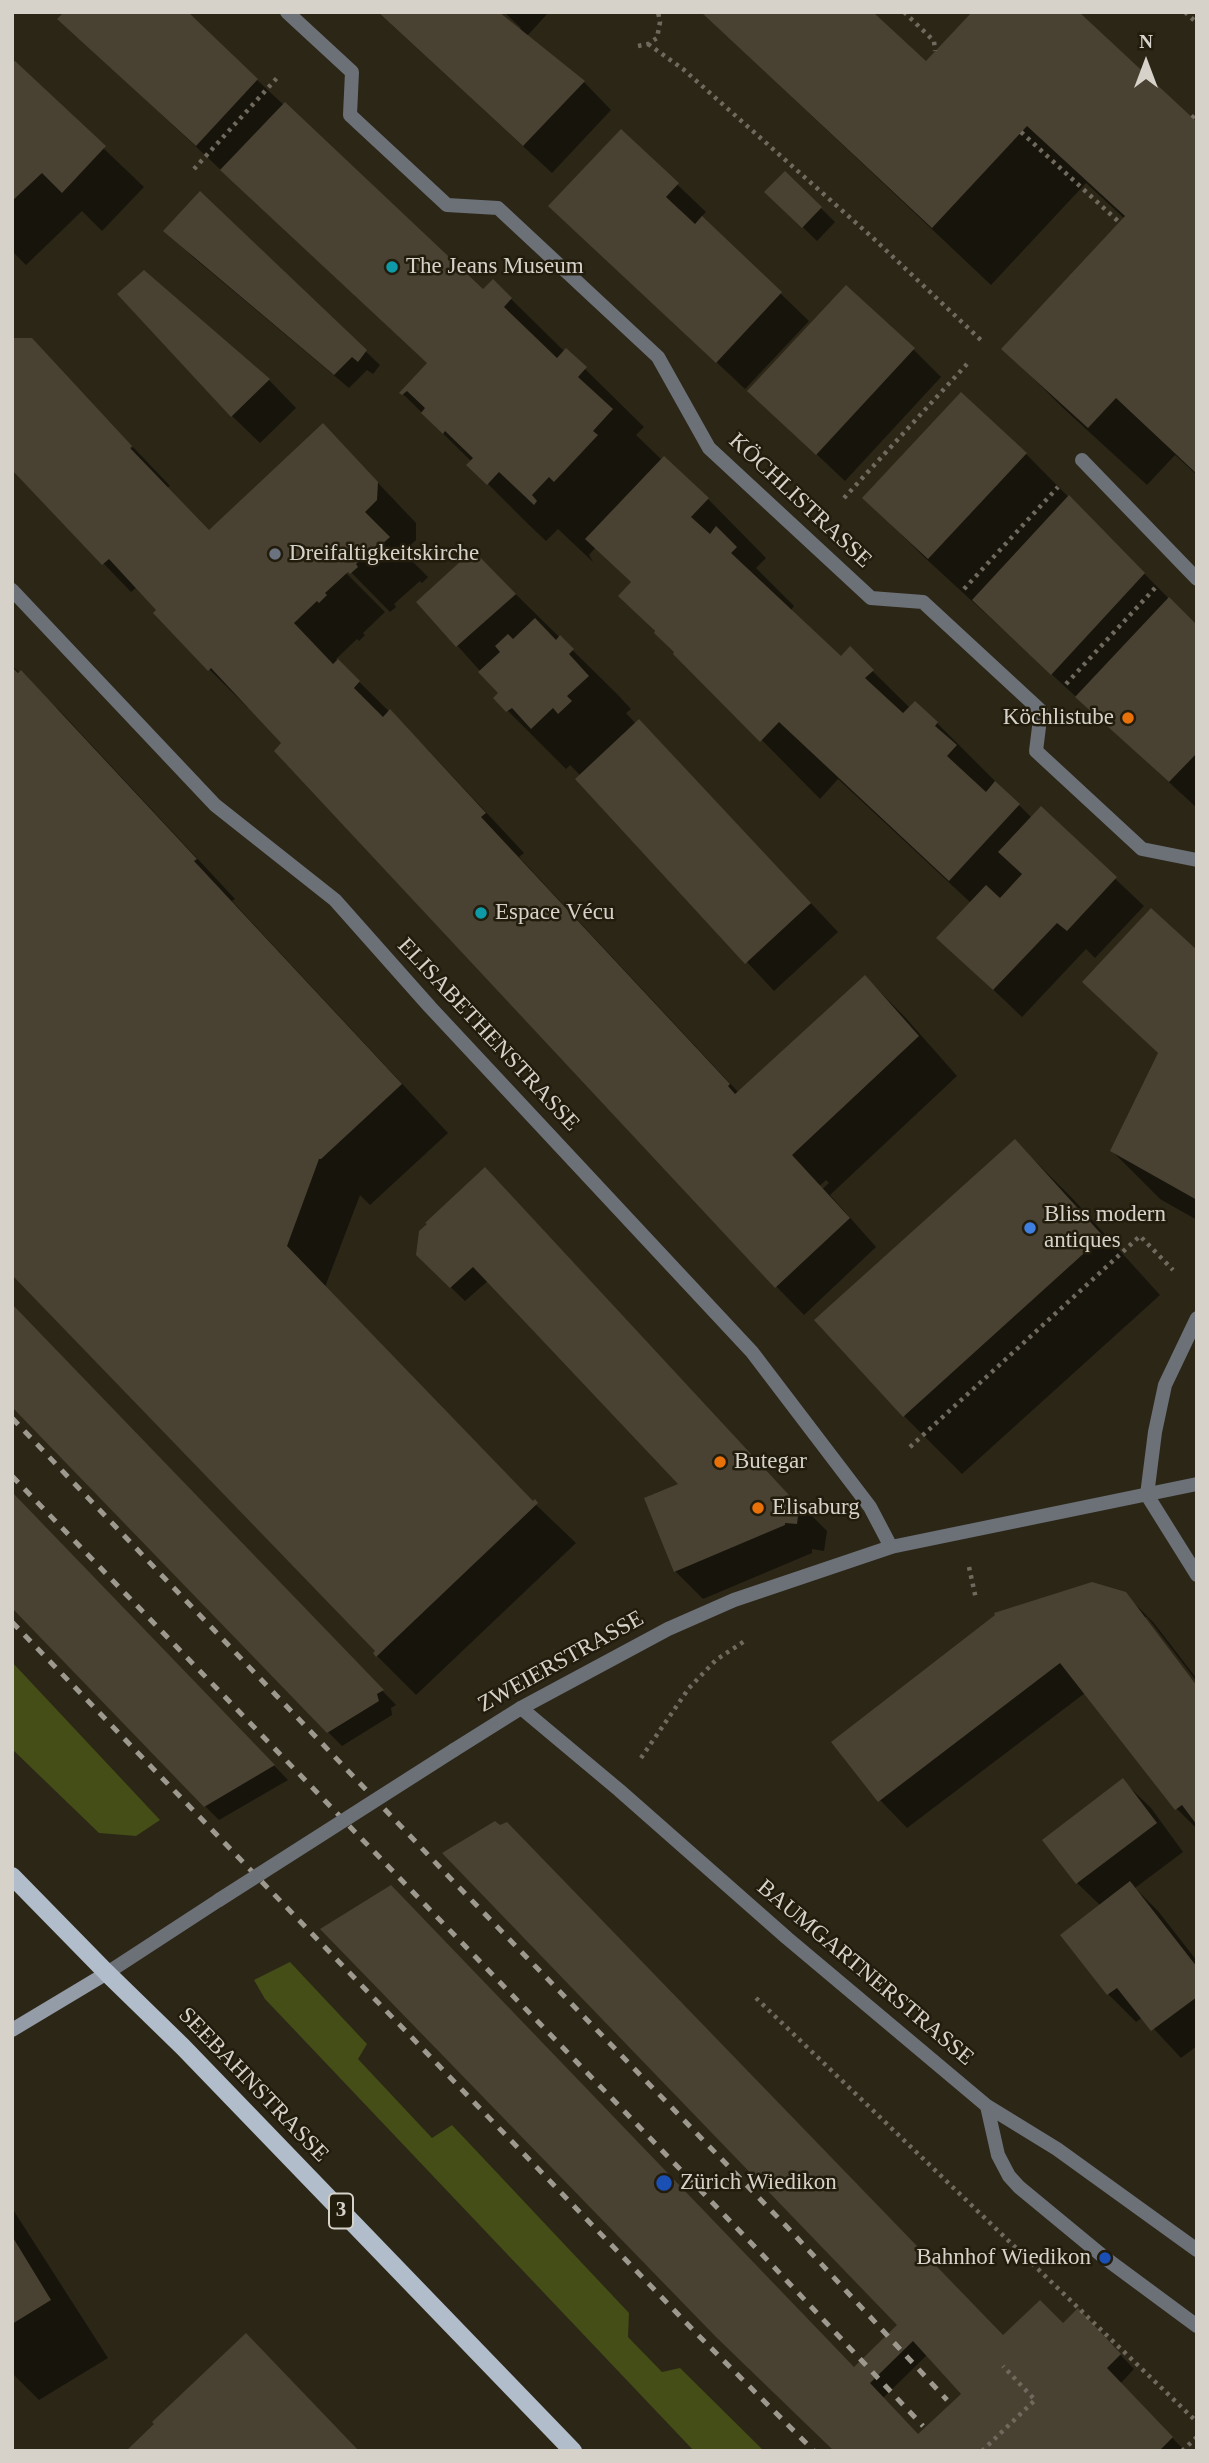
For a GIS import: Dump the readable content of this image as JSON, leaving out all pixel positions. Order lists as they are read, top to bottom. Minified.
{"streets":{"main road":["ZWEIERSTRASSE","SEEBAHNSTRASSE","3"],"street":["KÖCHLISTRASSE","ELISABETHENSTRASSE","BAUMGARTNERSTRASSE"]},"crossings":[["ELISABETHENSTRASSE","ZWEIERSTRASSE"],["ZWEIERSTRASSE","BAUMGARTNERSTRASSE"],["ZWEIERSTRASSE","SEEBAHNSTRASSE"]],"places":["The Jeans Museum","Dreifaltigkeitskirche","Köchlistube","Espace Vécu","Bliss modern antiques","Butegar","Elisaburg","Zürich Wiedikon","Bahnhof Wiedikon"],"north":"top"}
